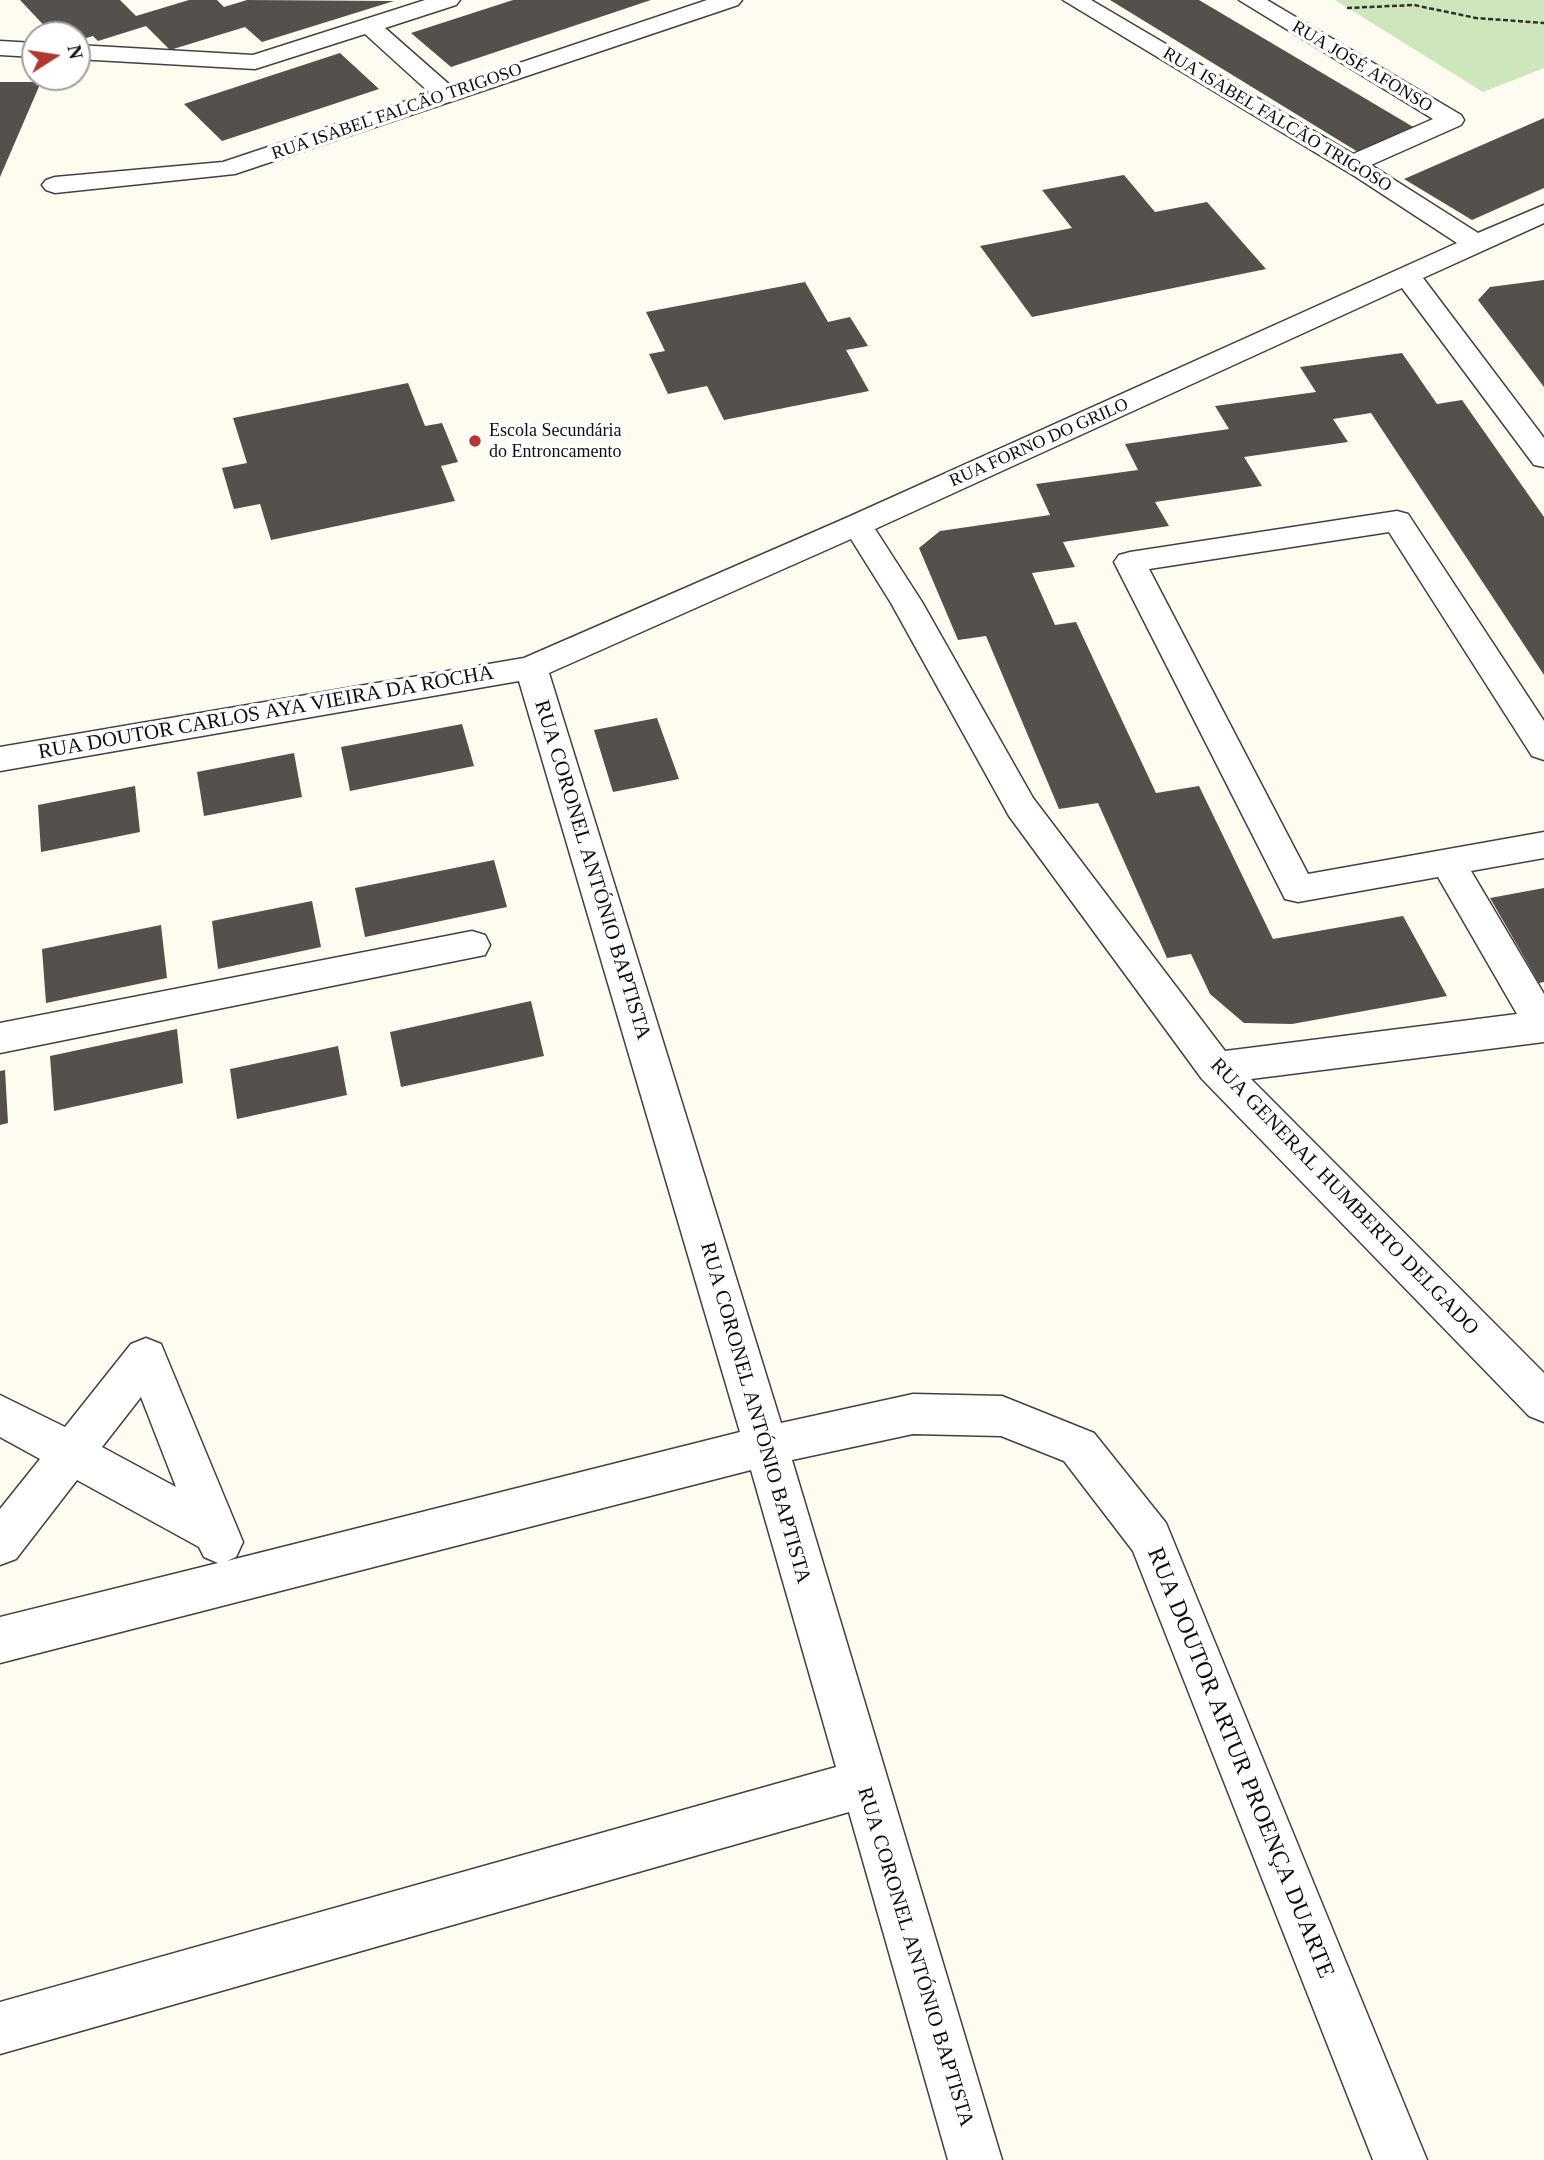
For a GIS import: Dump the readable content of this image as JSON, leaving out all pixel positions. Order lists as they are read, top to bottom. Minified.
{"streets":{"street":["RUA JOSÉ AFONSO","RUA ISABEL FALCÃO TRIGOSO","RUA FORNO DO GRILO","RUA DOUTOR CARLOS AYA VIEIRA DA ROCHA","RUA CORONEL ANTÓNIO BAPTISTA","RUA GENERAL HUMBERTO DELGADO","RUA DOUTOR ARTUR PROENÇA DUARTE"]},"crossings":[["RUA JOSÉ AFONSO","RUA ISABEL FALCÃO TRIGOSO"],["RUA ISABEL FALCÃO TRIGOSO","RUA FORNO DO GRILO"],["RUA FORNO DO GRILO","RUA DOUTOR CARLOS AYA VIEIRA DA ROCHA"],["RUA FORNO DO GRILO","RUA CORONEL ANTÓNIO BAPTISTA"],["RUA FORNO DO GRILO","RUA GENERAL HUMBERTO DELGADO"],["RUA DOUTOR CARLOS AYA VIEIRA DA ROCHA","RUA CORONEL ANTÓNIO BAPTISTA"],["RUA CORONEL ANTÓNIO BAPTISTA","RUA DOUTOR ARTUR PROENÇA DUARTE"]],"places":["Escola Secundária do Entroncamento"],"north":"right"}
